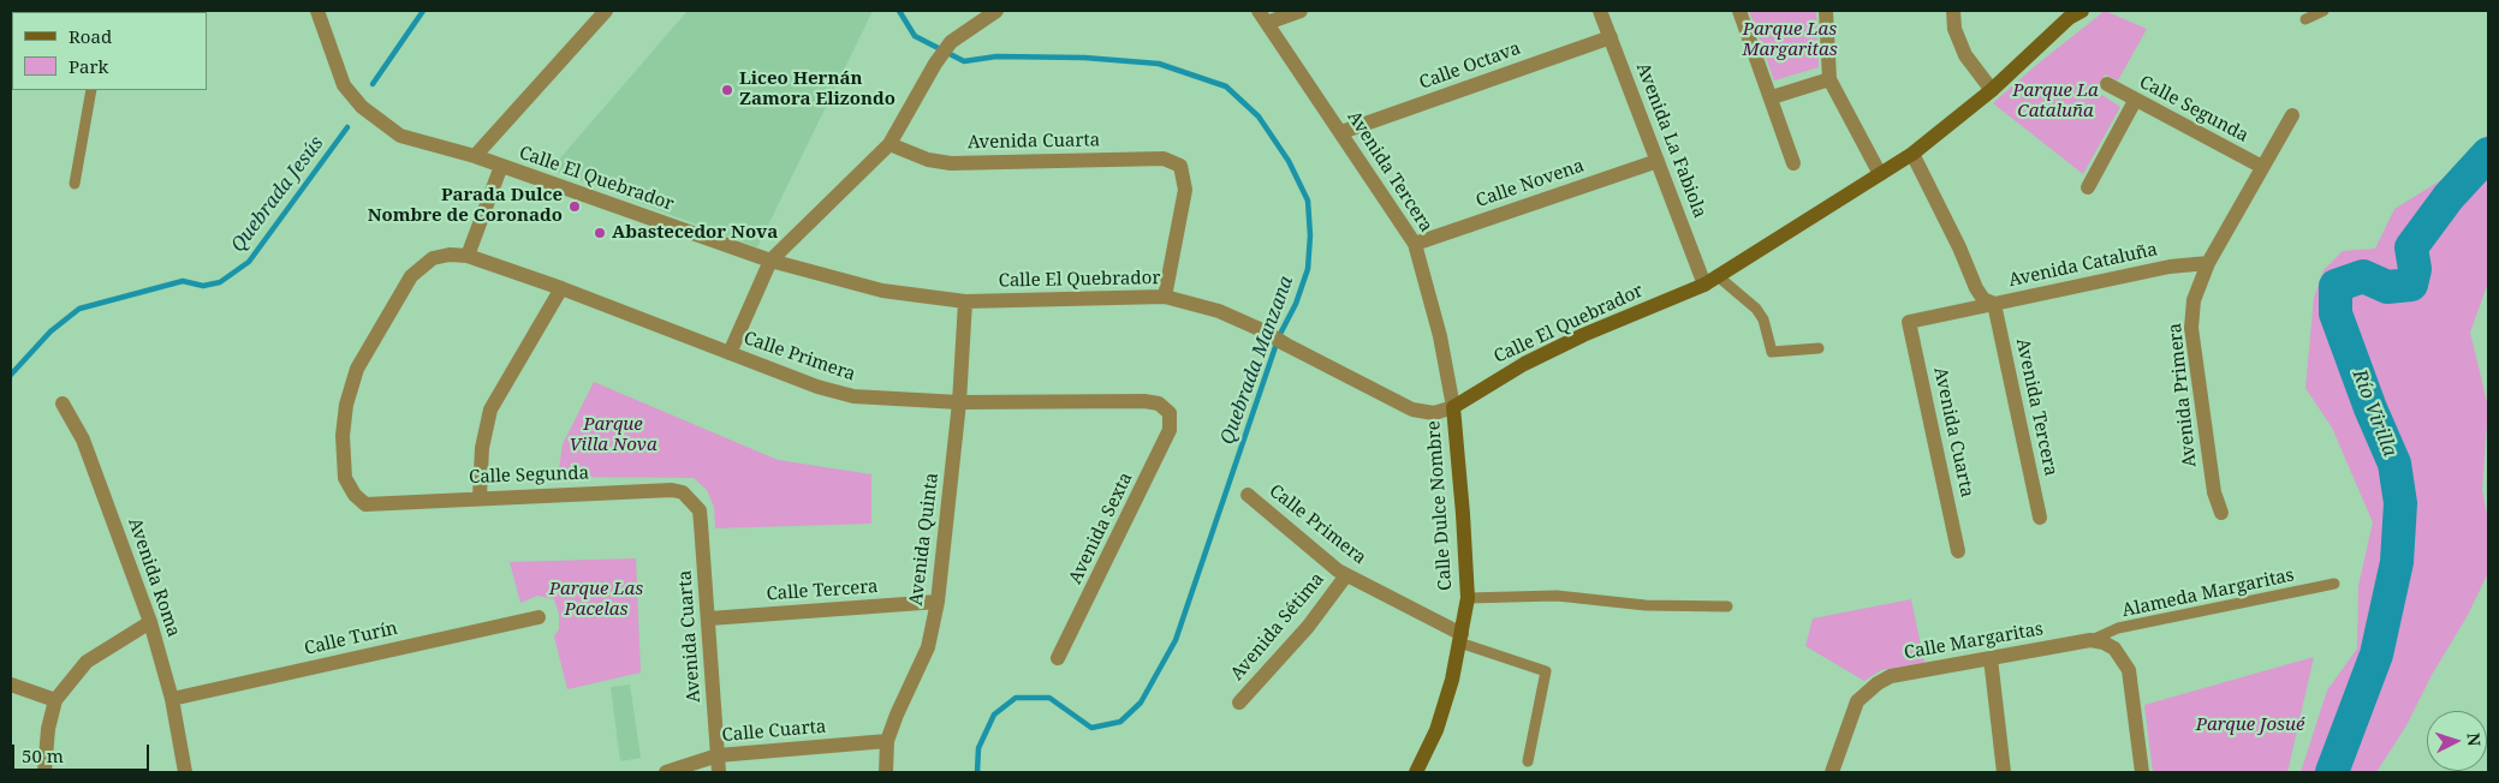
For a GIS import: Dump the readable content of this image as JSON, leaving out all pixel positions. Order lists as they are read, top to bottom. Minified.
{"streets":{"street":["Calle Octava","Calle Segunda","Avenida La Fabiola","Avenida Cuarta","Avenida Tercera","Calle El Quebrador","Calle Novena","Avenida Cataluña","Calle Primera","Avenida Primera","Calle Dulce Nombre","Avenida Sexta","Avenida Quinta","Avenida Roma","Calle Tercera","Avenida Sétima","Calle Turín","Calle Margaritas","Calle Cuarta"],"lane":["Alameda Margaritas"]},"crossings":[["Calle Octava","Avenida La Fabiola"],["Calle Octava","Avenida Tercera"],["Calle Segunda","Avenida Cuarta"],["Calle Segunda","Calle Primera"],["Calle Segunda","Avenida Primera"],["Avenida La Fabiola","Calle El Quebrador"],["Avenida La Fabiola","Calle Novena"],["Avenida Cuarta","Avenida Tercera"],["Avenida Cuarta","Calle El Quebrador"],["Avenida Cuarta","Avenida Cataluña"],["Avenida Cuarta","Calle Tercera"],["Avenida Cuarta","Calle Cuarta"],["Avenida Tercera","Calle El Quebrador"],["Avenida Tercera","Calle Novena"],["Avenida Tercera","Avenida Cataluña"],["Avenida Tercera","Calle Dulce Nombre"],["Calle El Quebrador","Avenida Cataluña"],["Calle El Quebrador","Calle Dulce Nombre"],["Calle El Quebrador","Avenida Quinta"],["Avenida Cataluña","Avenida Primera"],["Calle Primera","Calle Dulce Nombre"],["Calle Primera","Avenida Sexta"],["Calle Primera","Avenida Quinta"],["Calle Primera","Avenida Sétima"],["Avenida Quinta","Calle Tercera"],["Avenida Quinta","Calle Cuarta"],["Avenida Roma","Calle Turín"],["Alameda Margaritas","Calle Margaritas"]],"water":["Quebrada Jesús","Quebrada Manzana","Río Virilla"],"parks":["Parque Las Margaritas","Parque La Cataluña","Parque Villa Nova","Parque Las Pacelas","Parque Josué"],"places":["Liceo Hernán Zamora Elizondo","Parada Dulce Nombre de Coronado","Abastecedor Nova"],"legend":["Road","Park"],"scale_bar":"50 m","north":"right"}
